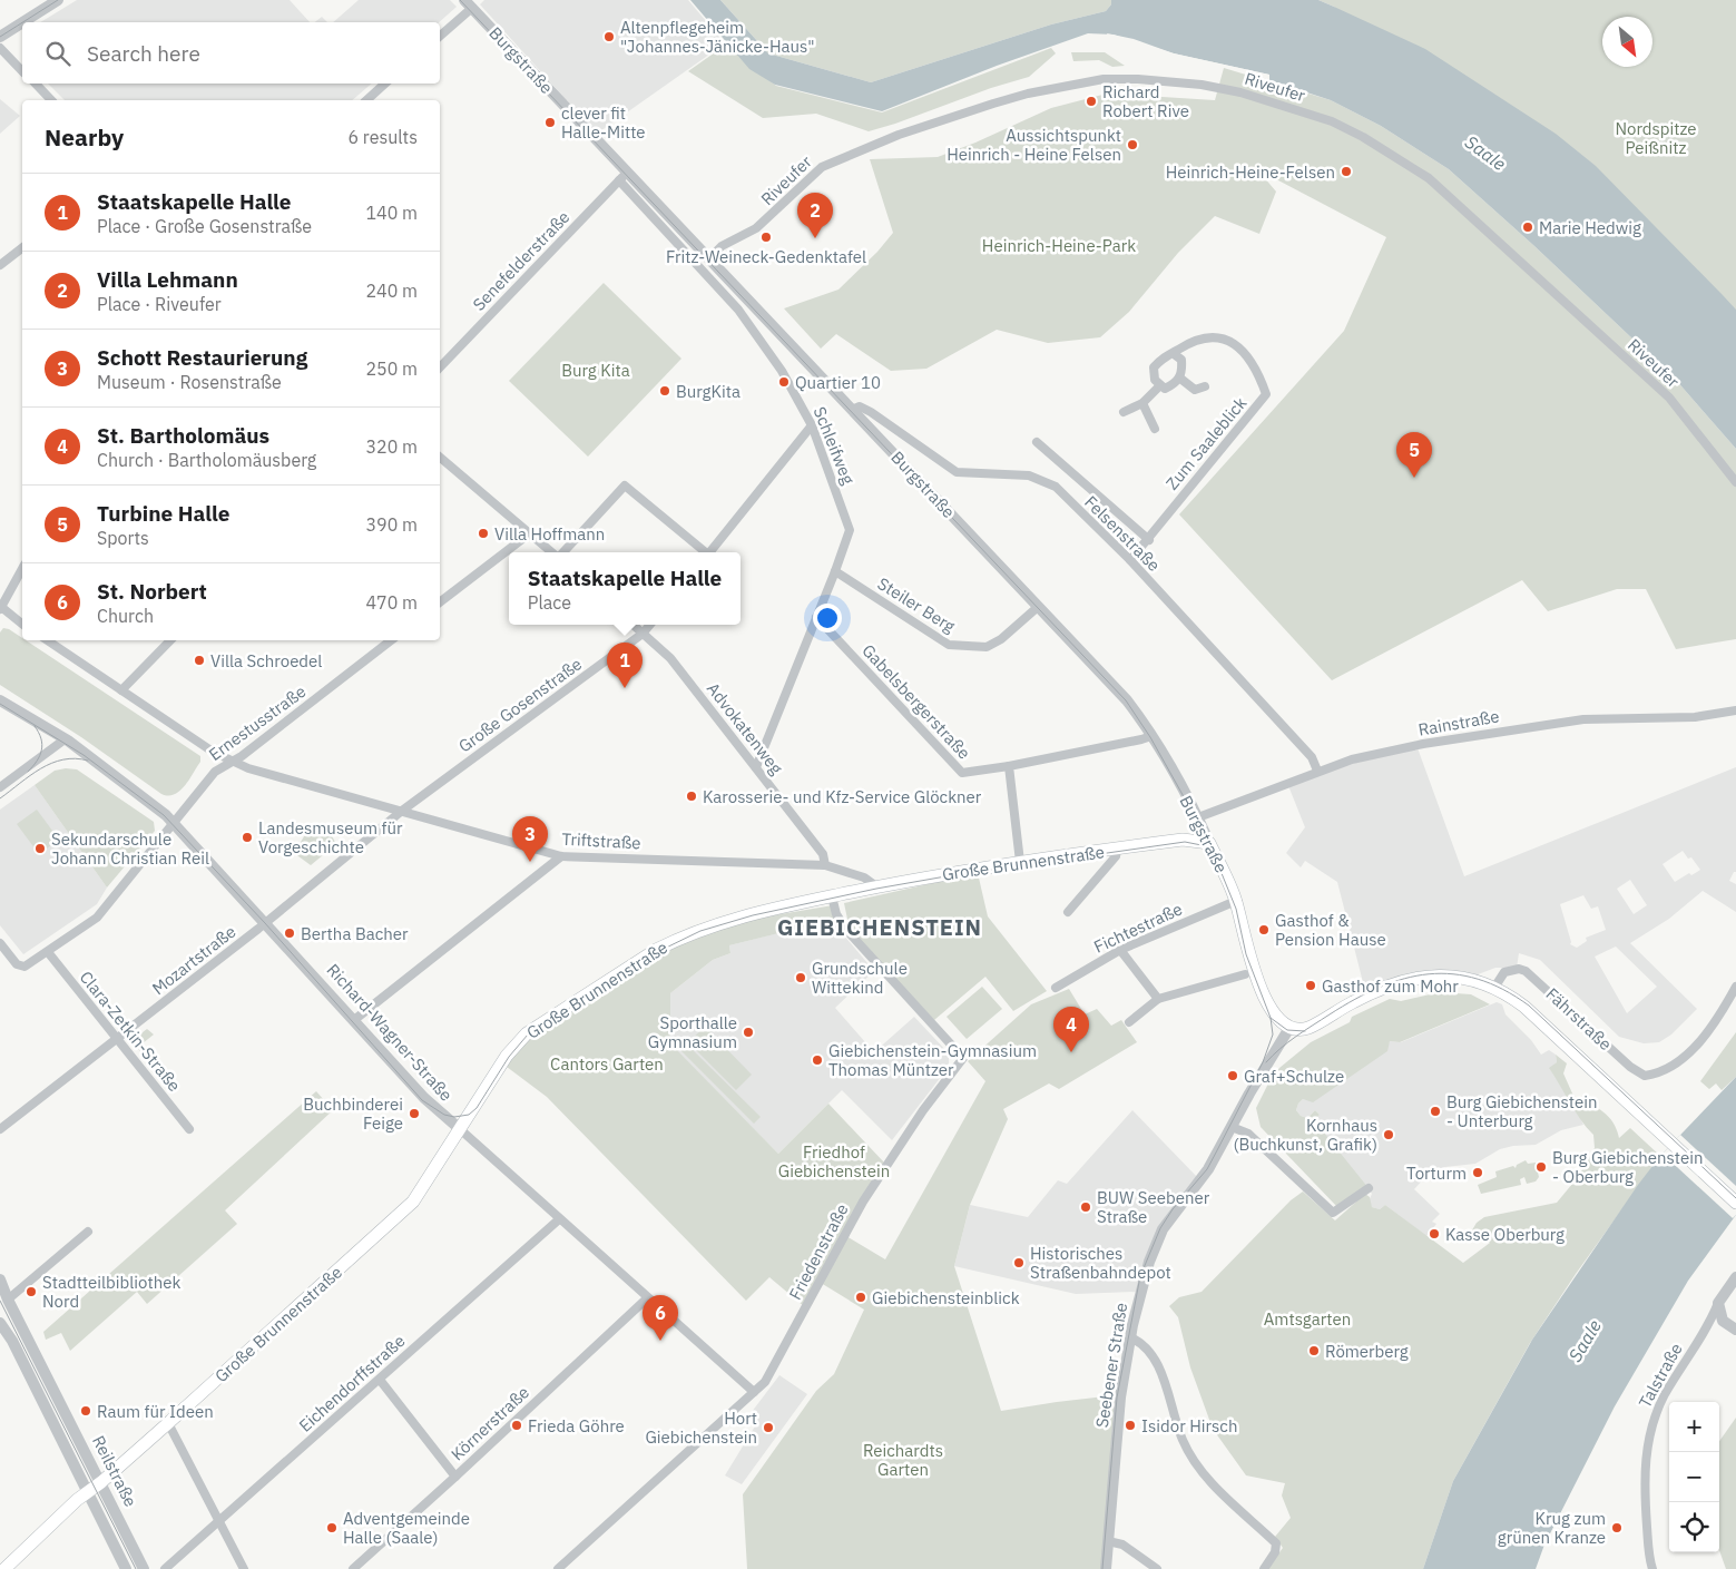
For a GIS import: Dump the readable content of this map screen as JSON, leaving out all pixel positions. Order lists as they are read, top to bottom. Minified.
{"streets":{"main road":["Burgstraße","Große Brunnenstraße","Fährstraße"],"street":["Riveufer","Senefelderstraße","Zum Saaleblick","Schleifweg","Felsenstraße","Steiler Berg","Gabelsbergerstraße","Große Gosenstraße","Ernestusstraße","Rainstraße","Advokatenweg","Triftstraße","Fichtestraße","Mozartstraße","Clara-Zetkin-Straße","Richard-Wagner-Straße","Friedenstraße","Seebener Straße","Talstraße","Eichendorffstraße","Körnerstraße","Reilstraße"]},"crossings":[["Burgstraße","Riveufer"],["Burgstraße","Senefelderstraße"],["Burgstraße","Felsenstraße"],["Burgstraße","Steiler Berg"],["Burgstraße","Gabelsbergerstraße"],["Burgstraße","Rainstraße"],["Burgstraße","Große Brunnenstraße"],["Burgstraße","Fichtestraße"],["Burgstraße","Fährstraße"],["Burgstraße","Seebener Straße"],["Senefelderstraße","Schleifweg"],["Zum Saaleblick","Felsenstraße"],["Schleifweg","Steiler Berg"],["Schleifweg","Gabelsbergerstraße"],["Schleifweg","Advokatenweg"],["Felsenstraße","Rainstraße"],["Große Gosenstraße","Advokatenweg"],["Große Gosenstraße","Triftstraße"],["Große Gosenstraße","Mozartstraße"],["Ernestusstraße","Triftstraße"],["Ernestusstraße","Clara-Zetkin-Straße"],["Ernestusstraße","Richard-Wagner-Straße"],["Advokatenweg","Triftstraße"],["Triftstraße","Große Brunnenstraße"],["Triftstraße","Mozartstraße"],["Große Brunnenstraße","Richard-Wagner-Straße"],["Große Brunnenstraße","Friedenstraße"],["Große Brunnenstraße","Reilstraße"],["Mozartstraße","Clara-Zetkin-Straße"],["Mozartstraße","Richard-Wagner-Straße"],["Fährstraße","Seebener Straße"],["Richard-Wagner-Straße","Friedenstraße"],["Richard-Wagner-Straße","Eichendorffstraße"],["Richard-Wagner-Straße","Körnerstraße"]],"districts":["GIEBICHENSTEIN"],"water":["Saale"],"parks":["Nordspitze Peißnitz","Heinrich-Heine-Park","Burg Kita","Cantors Garten","Friedhof Giebichenstein","Amtsgarten","Reichardts Garten"],"places":["Altenpflegeheim \"Johannes-Jänicke-Haus\"","Richard Robert Rive","clever fit Halle-Mitte","Aussichtspunkt Heinrich - Heine Felsen","Heinrich-Heine-Felsen","Marie Hedwig","Fritz-Weineck-Gedenktafel","Quartier 10","BurgKita","Villa Hoffmann","Villa Schroedel","Karosserie- und Kfz-Service Glöckner","Landesmuseum für Vorgeschichte","Sekundarschule Johann Christian Reil","Gasthof & Pension Hause","Bertha Bacher","Grundschule Wittekind","Gasthof zum Mohr","Sporthalle Gymnasium","Giebichenstein-Gymnasium Thomas Müntzer","Graf+Schulze","Burg Giebichenstein - Unterburg","Buchbinderei Feige","Kornhaus (Buchkunst, Grafik)","Burg Giebichenstein - Oberburg","Torturm","BUW Seebener Straße","Kasse Oberburg","Historisches Straßenbahndepot","Stadtteilbibliothek Nord","Giebichensteinblick","Römerberg","Raum für Ideen","Frieda Göhre","Isidor Hirsch","Hort Giebichenstein","Adventgemeinde Halle (Saale)","Krug zum grünen Kranze"],"north":"bottom right","page":{"search":"Search here","heading":["Nearby","6 results"],"list":[{"mark":"1","name":"Staatskapelle Halle","note":"Place · Große Gosenstraße","value":"140 m"},{"mark":"2","name":"Villa Lehmann","note":"Place · Riveufer","value":"240 m"},{"mark":"3","name":"Schott Restaurierung","note":"Museum · Rosenstraße","value":"250 m"},{"mark":"4","name":"St. Bartholomäus","note":"Church · Bartholomäusberg","value":"320 m"},{"mark":"5","name":"Turbine Halle","note":"Sports","value":"390 m"},{"mark":"6","name":"St. Norbert","note":"Church","value":"470 m"}],"pins":["2","5","1","3","4","6"],"popup":["Staatskapelle Halle","Place"],"map_buttons":["+","−"]}}
